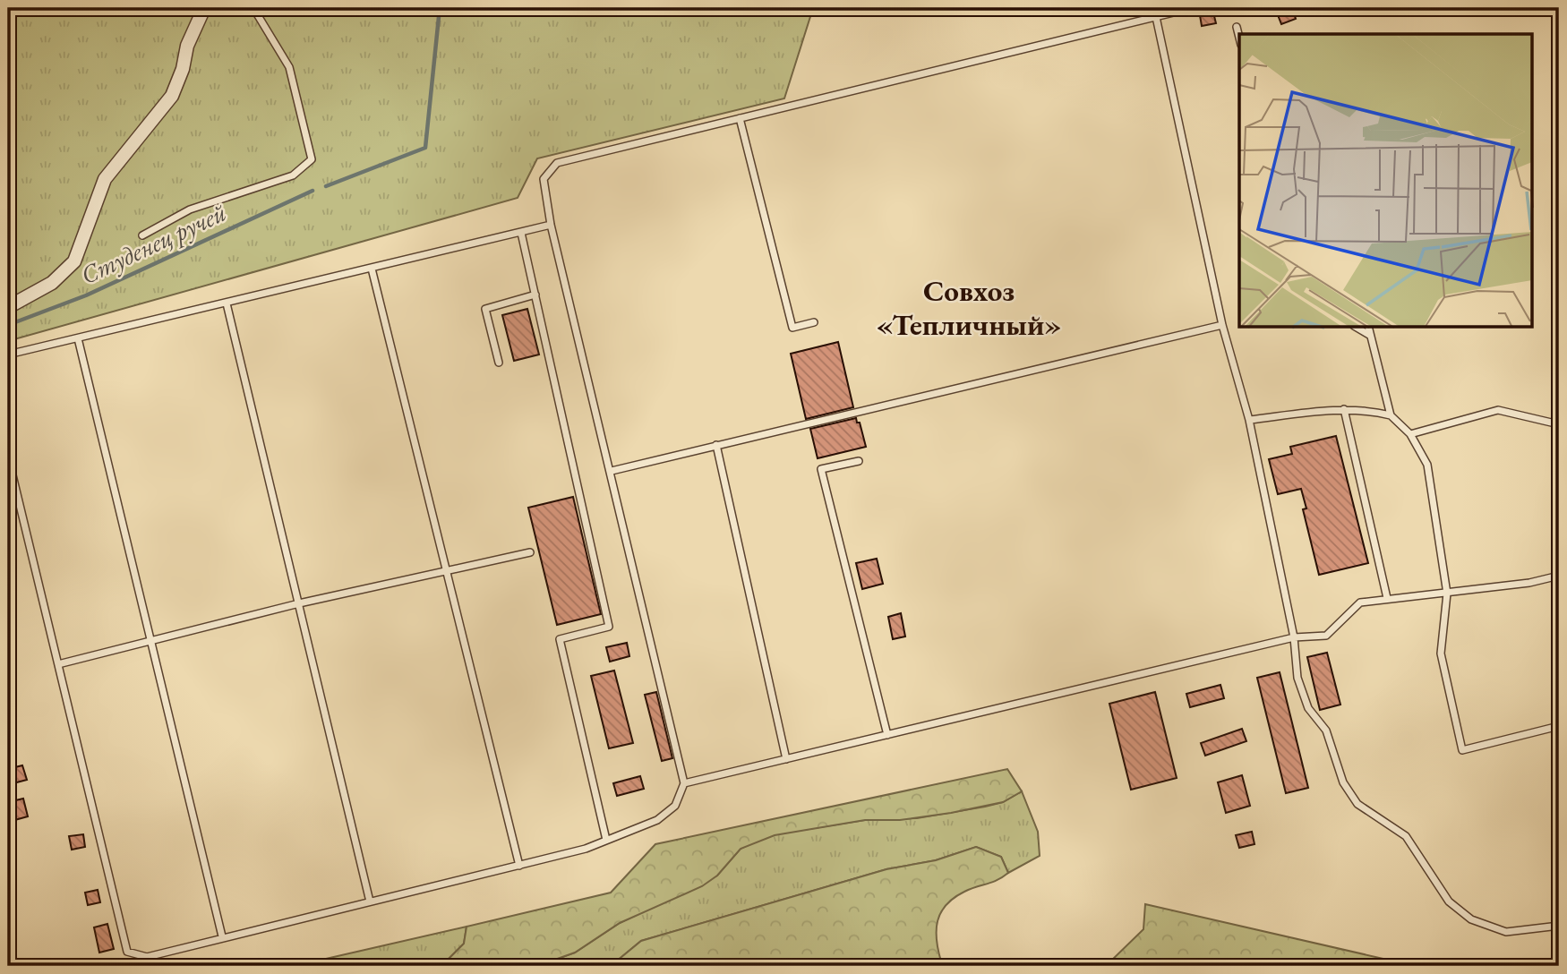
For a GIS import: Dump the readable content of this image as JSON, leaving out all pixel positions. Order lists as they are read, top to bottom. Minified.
{"districts":["Совхоз «Тепличный»"],"water":["Студенец ручей"]}
